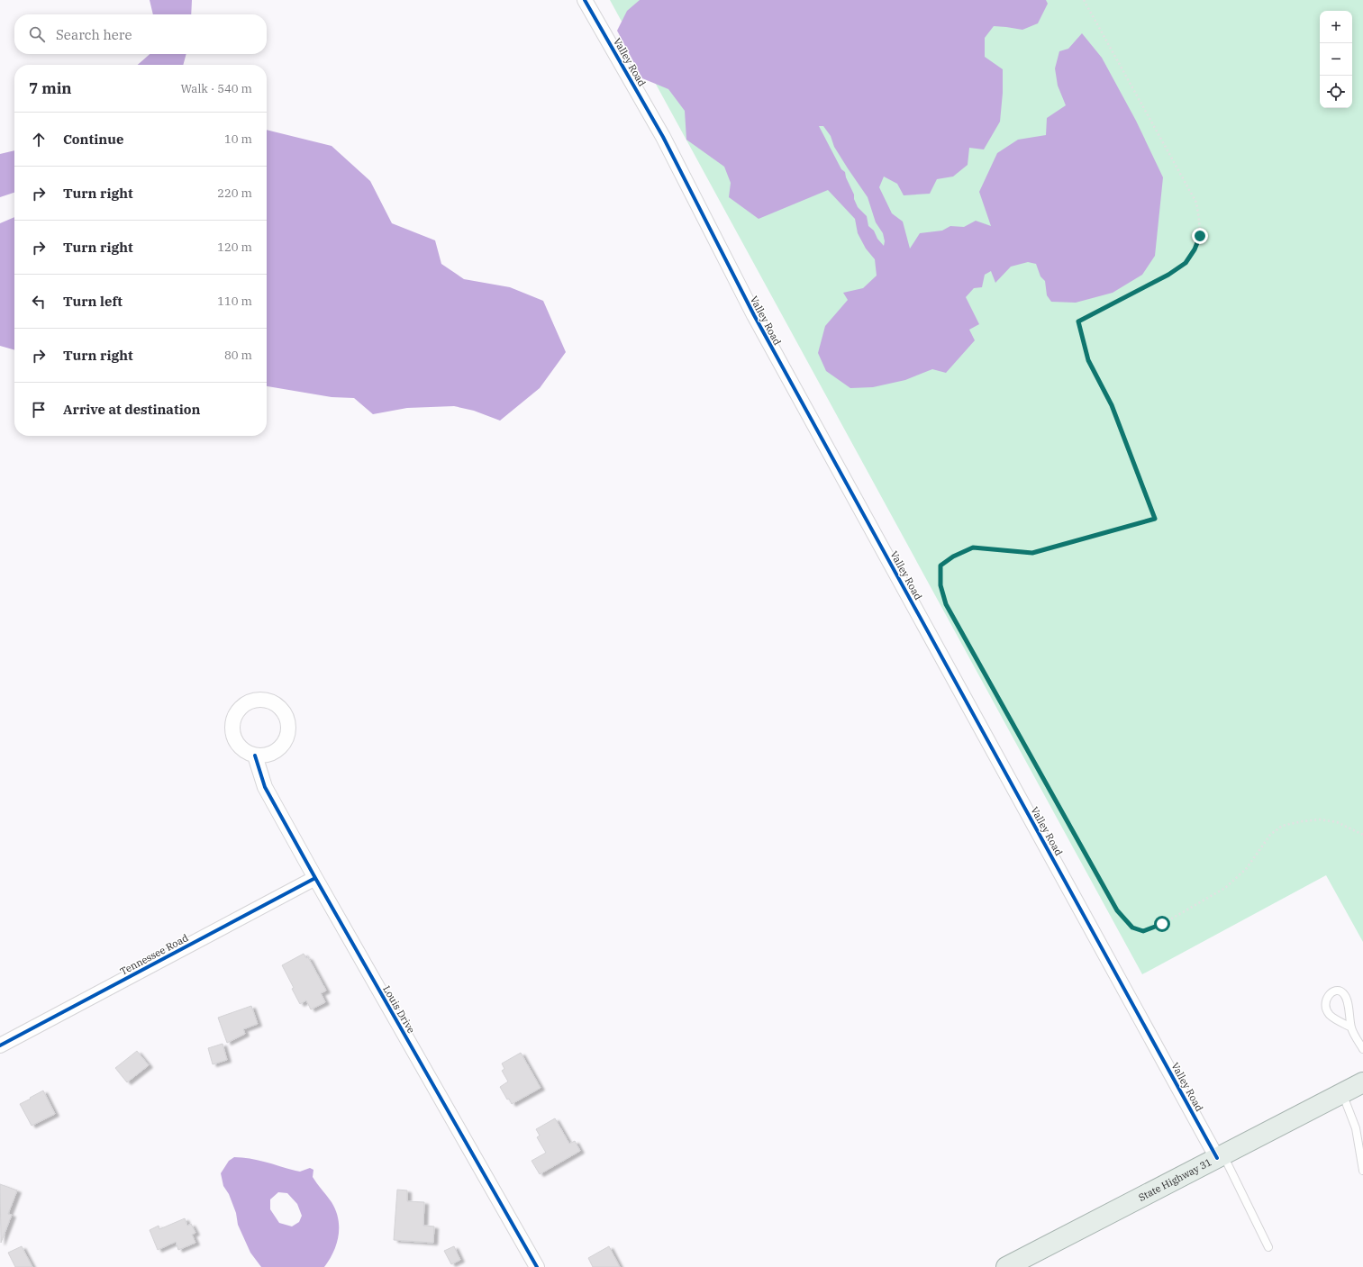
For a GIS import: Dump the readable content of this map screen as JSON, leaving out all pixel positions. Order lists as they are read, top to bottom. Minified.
{"streets":{"main road":["State Highway 31"],"street":["Valley Road","Tennessee Road","Louis Drive"]},"crossings":[["Valley Road","State Highway 31"],["Tennessee Road","Louis Drive"]],"page":{"map_buttons":["+","−"],"search":"Search here","heading":["7 min","Walk · 540 m"],"list":[["Continue","10 m"],["Turn right","220 m"],["Turn right","120 m"],["Turn left","110 m"],["Turn right","80 m"],"Arrive at destination"]}}
